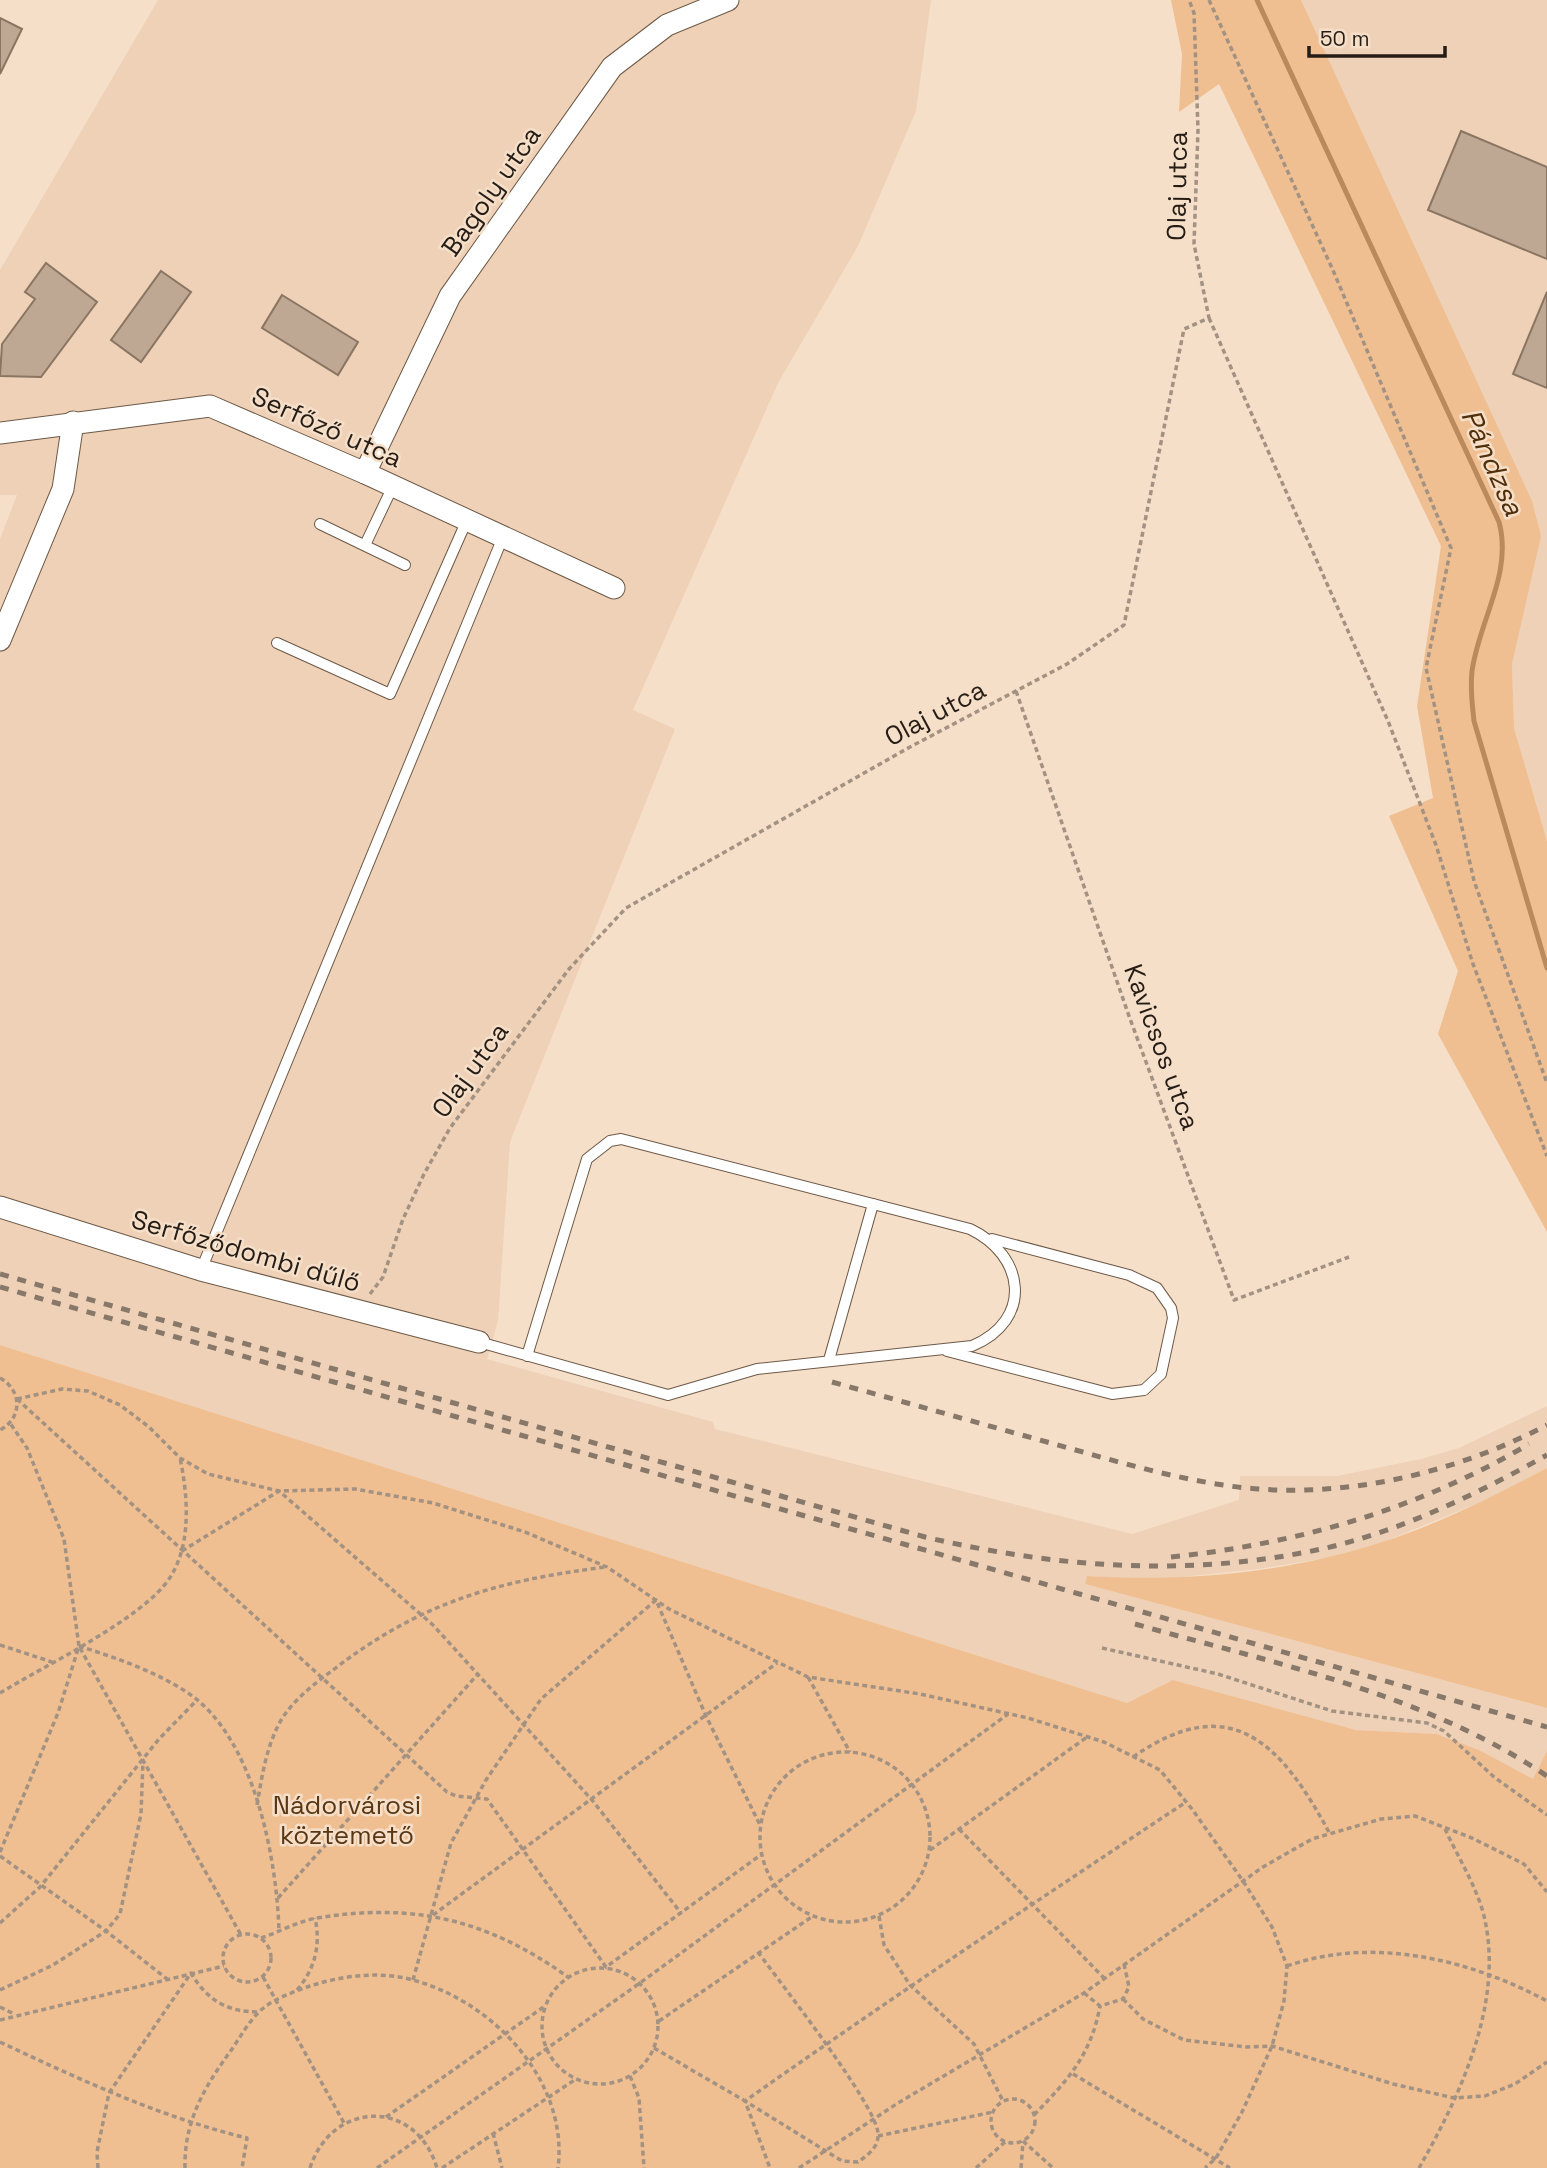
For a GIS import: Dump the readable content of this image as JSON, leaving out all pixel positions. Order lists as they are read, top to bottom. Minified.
{"streets":{"street":["Bagoly utca","Serfőző utca","Serfőződombi dűlő"],"path":["Olaj utca","Kavicsos utca"]},"crossings":[["Olaj utca","Kavicsos utca"],["Olaj utca","Serfőződombi dűlő"],["Bagoly utca","Serfőző utca"]],"water":["Pándzsa"],"parks":["Nádorvárosi köztemető"],"scale_bar":"50 m"}
